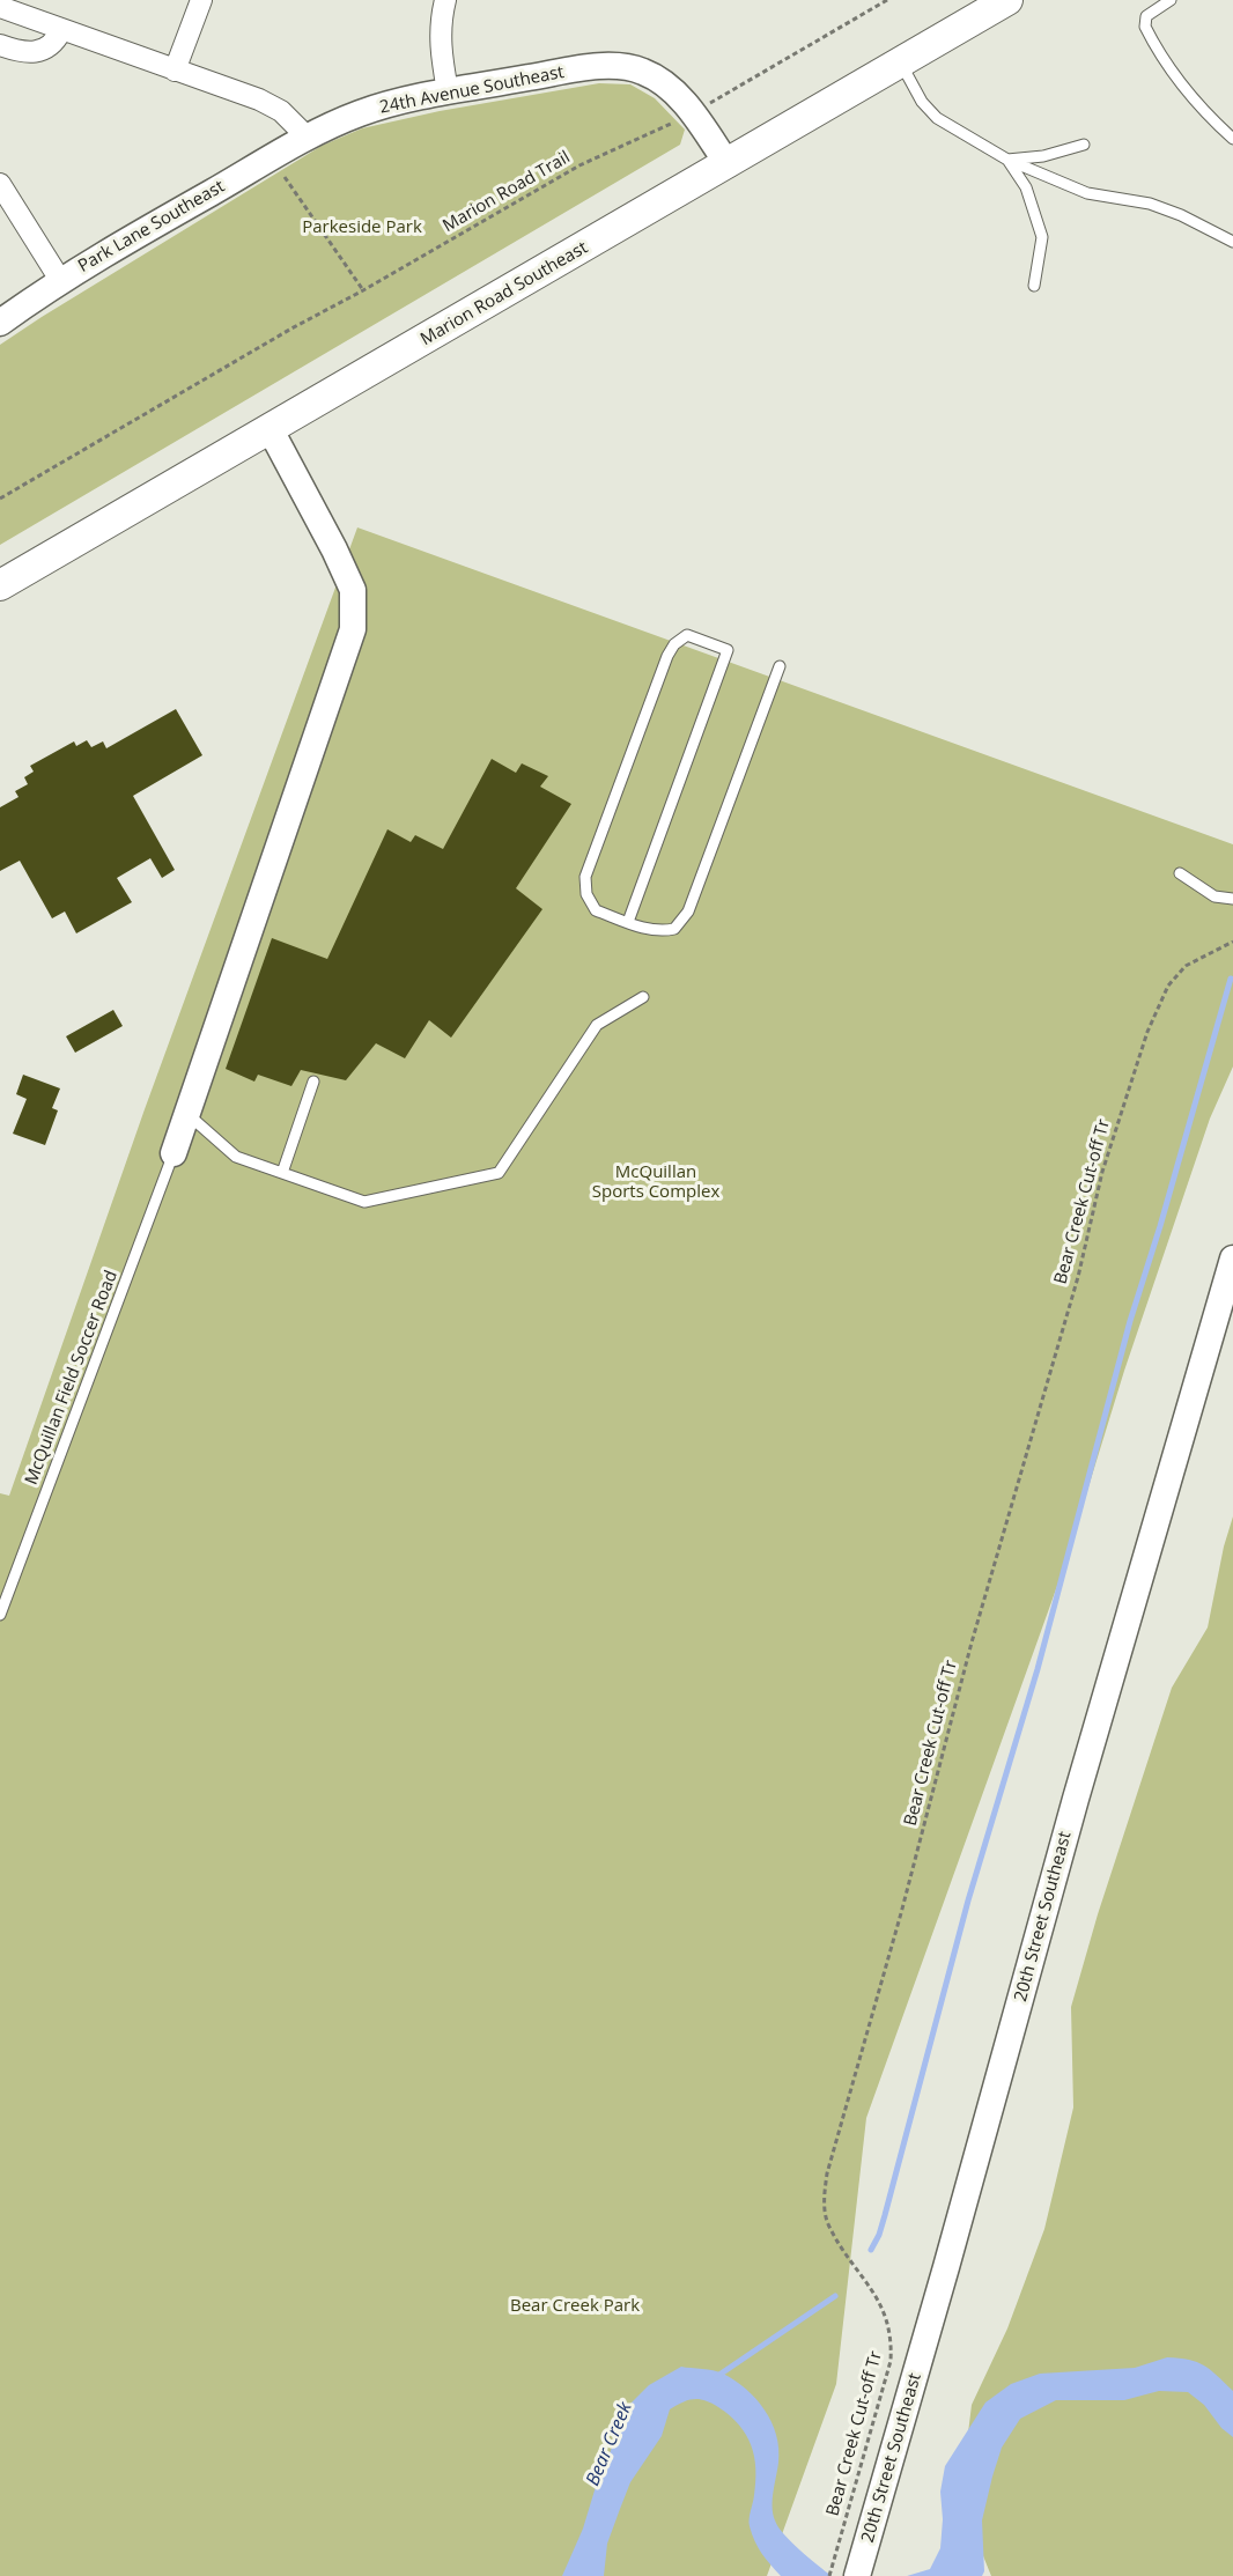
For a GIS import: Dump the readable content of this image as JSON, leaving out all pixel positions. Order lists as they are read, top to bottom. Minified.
{"streets":{"main road":["Marion Road Southeast"],"street":["24th Avenue Southeast","Park Lane Southeast","20th Street Southeast"],"lane":["McQuillan Field Soccer Road"],"path":["Marion Road Trail","Bear Creek Cut-off Tr"]},"crossings":[["24th Avenue Southeast","Marion Road Trail"],["24th Avenue Southeast","Park Lane Southeast"],["24th Avenue Southeast","Marion Road Southeast"]],"water":["Bear Creek"],"parks":["Parkeside Park","McQuillan Sports Complex","Bear Creek Park"]}
